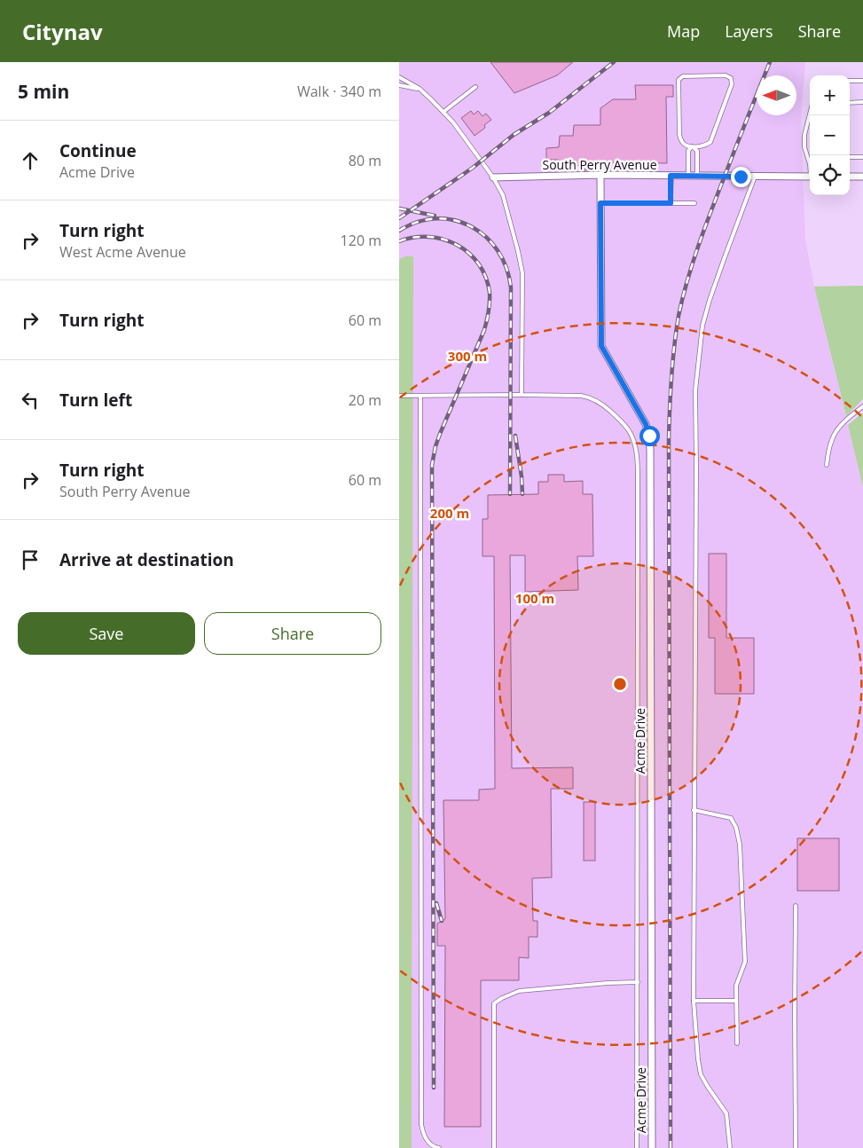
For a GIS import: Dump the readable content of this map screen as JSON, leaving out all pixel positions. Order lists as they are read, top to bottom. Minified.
{"streets":{"street":["South Perry Avenue","Acme Drive"]},"north":"left","page":{"header":"Citynav","nav":["Map","Layers","Share"],"heading":["5 min","Walk · 340 m"],"map_buttons":["+","−"],"list":[["Continue","Acme Drive","80 m"],["Turn right","West Acme Avenue","120 m"],["Turn right","60 m"],["Turn left","20 m"],["Turn right","South Perry Avenue","60 m"],"Arrive at destination"],"buttons":["Save","Share"]},"rings":["300 m","200 m","100 m"]}
